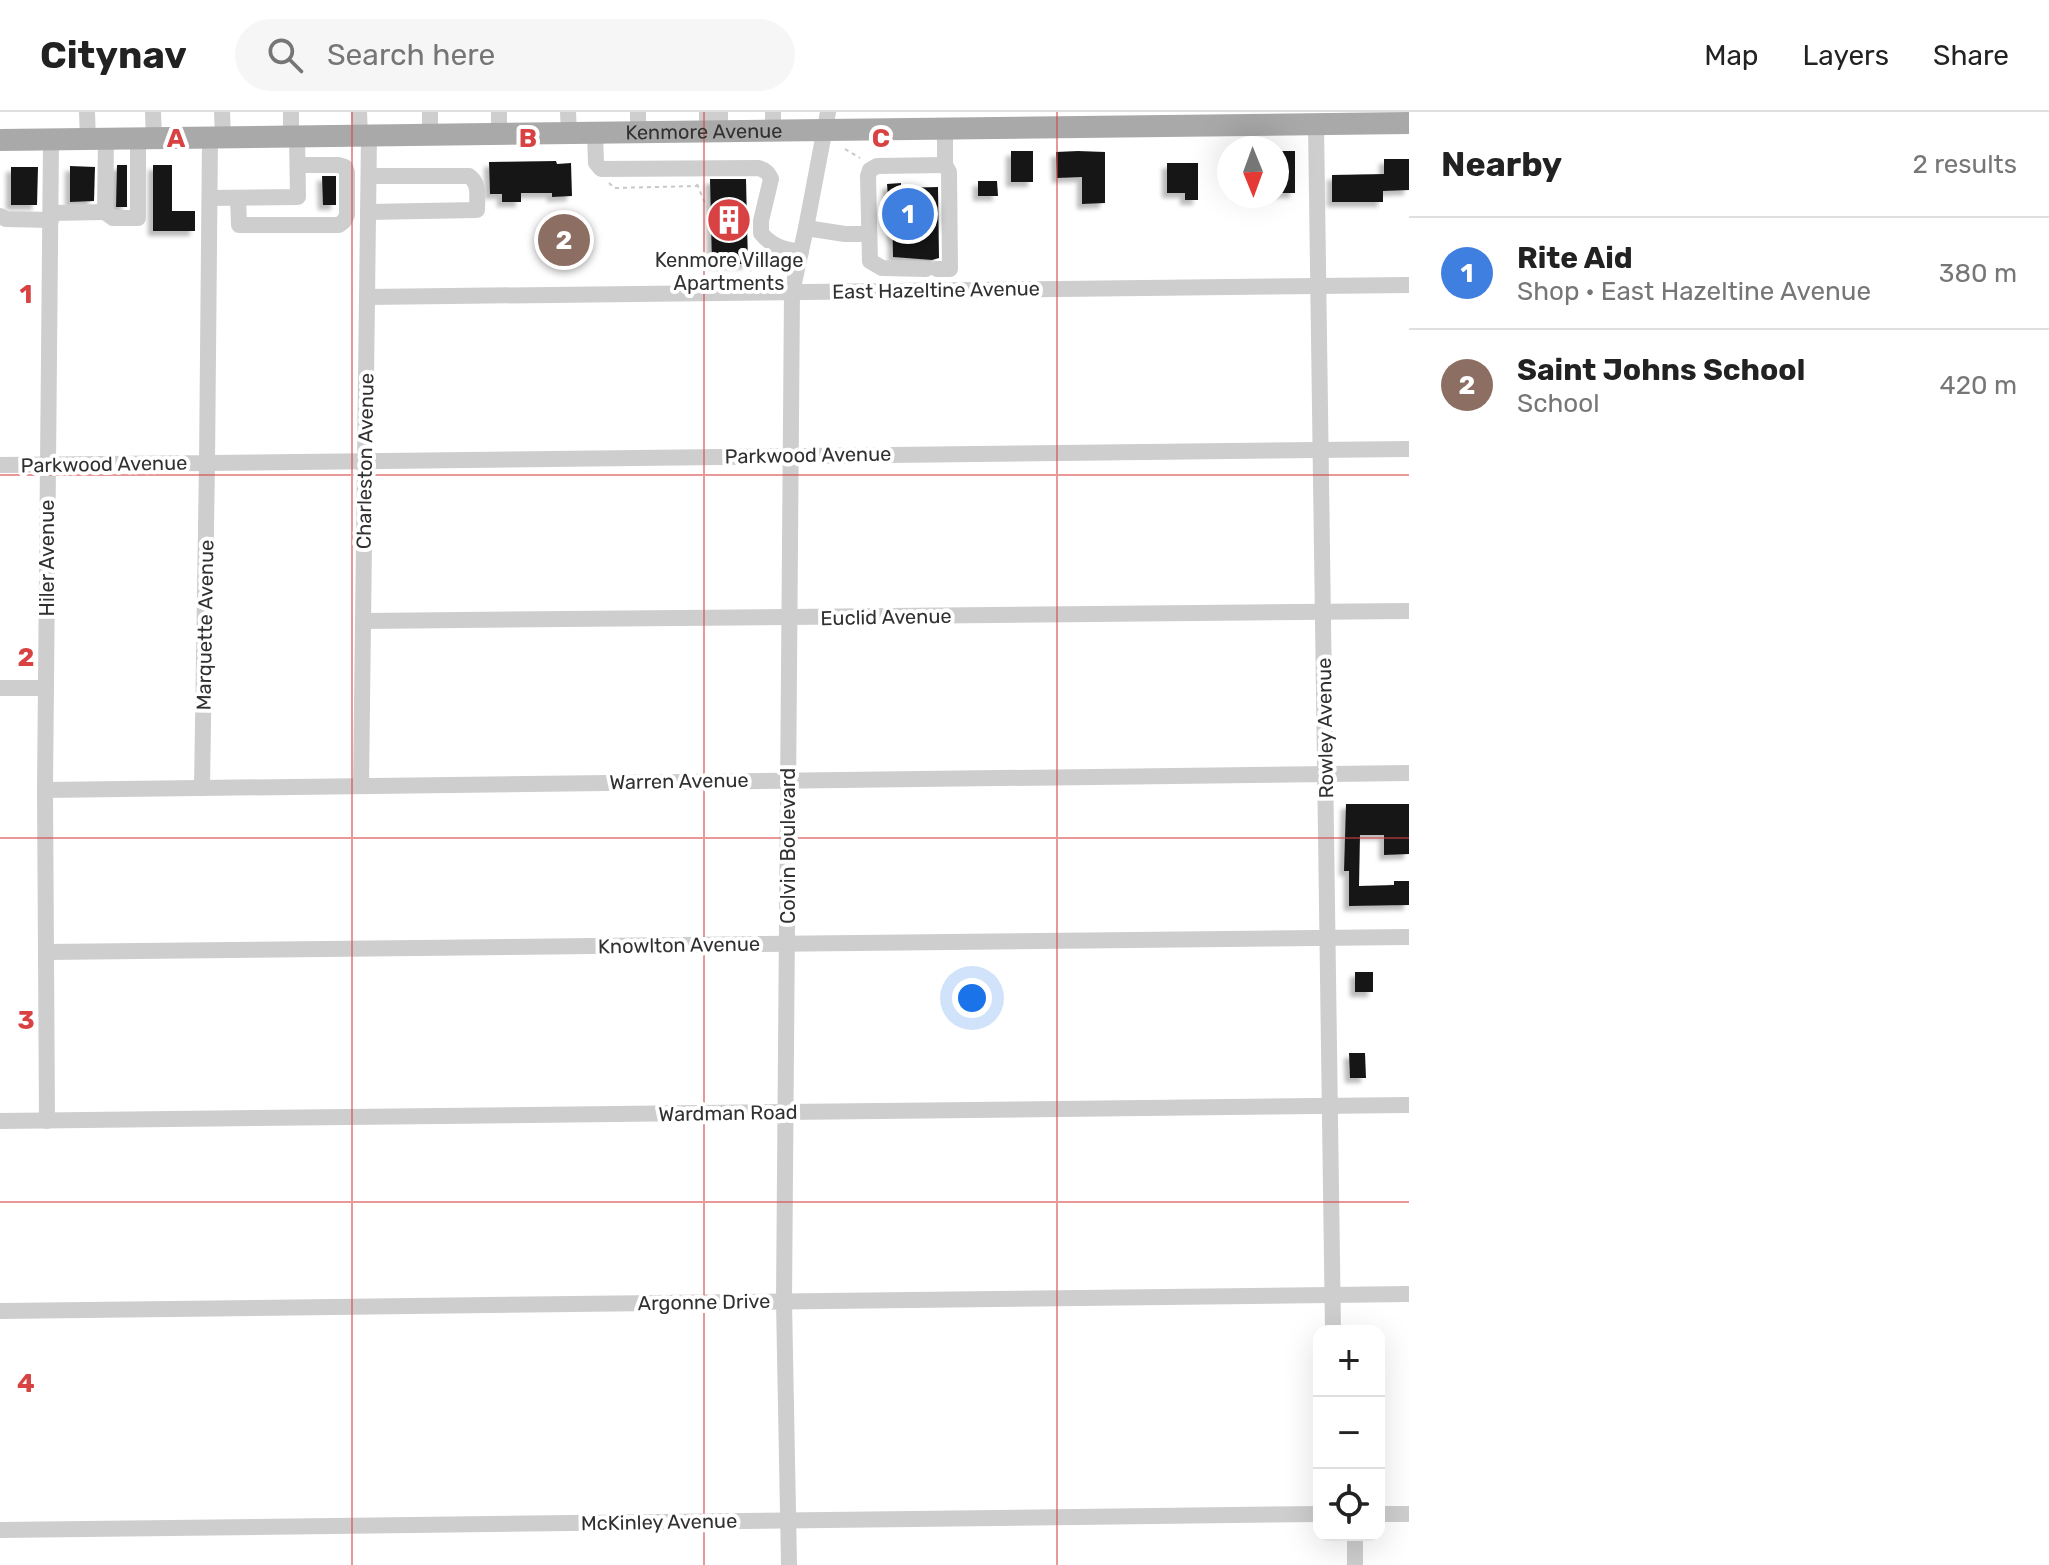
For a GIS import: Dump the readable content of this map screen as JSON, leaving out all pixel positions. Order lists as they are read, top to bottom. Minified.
{"streets":{"main road":["Kenmore Avenue"],"street":["East Hazeltine Avenue","Parkwood Avenue","Charleston Avenue","Hiler Avenue","Euclid Avenue","Marquette Avenue","Rowley Avenue","Warren Avenue","Colvin Boulevard","Knowlton Avenue","Wardman Road","Argonne Drive","McKinley Avenue"]},"crossings":[["Kenmore Avenue","Charleston Avenue"],["Kenmore Avenue","Hiler Avenue"],["Kenmore Avenue","Marquette Avenue"],["Kenmore Avenue","Rowley Avenue"],["Kenmore Avenue","Colvin Boulevard"],["East Hazeltine Avenue","Charleston Avenue"],["East Hazeltine Avenue","Rowley Avenue"],["East Hazeltine Avenue","Colvin Boulevard"],["Parkwood Avenue","Charleston Avenue"],["Parkwood Avenue","Hiler Avenue"],["Parkwood Avenue","Marquette Avenue"],["Parkwood Avenue","Rowley Avenue"],["Parkwood Avenue","Colvin Boulevard"],["Charleston Avenue","Euclid Avenue"],["Charleston Avenue","Warren Avenue"],["Hiler Avenue","Warren Avenue"],["Hiler Avenue","Knowlton Avenue"],["Hiler Avenue","Wardman Road"],["Euclid Avenue","Rowley Avenue"],["Euclid Avenue","Colvin Boulevard"],["Marquette Avenue","Warren Avenue"],["Rowley Avenue","Warren Avenue"],["Rowley Avenue","Knowlton Avenue"],["Rowley Avenue","Wardman Road"],["Rowley Avenue","Argonne Drive"],["Warren Avenue","Colvin Boulevard"],["Colvin Boulevard","Knowlton Avenue"],["Colvin Boulevard","Wardman Road"],["Colvin Boulevard","Argonne Drive"],["Colvin Boulevard","McKinley Avenue"]],"places":{"building":["Kenmore Village Apartments"]},"north":"bottom","page":{"header":"Citynav","search":"Search here","nav":["Map","Layers","Share"],"heading":["Nearby","2 results"],"pins":["1","2"],"list":[{"mark":"1","name":"Rite Aid","note":"Shop · East Hazeltine Avenue","value":"380 m"},{"mark":"2","name":"Saint Johns School","note":"School","value":"420 m"}],"map_buttons":["+","−"]},"grid":{"columns":["A","B","C"],"rows":["1","2","3","4"]}}
